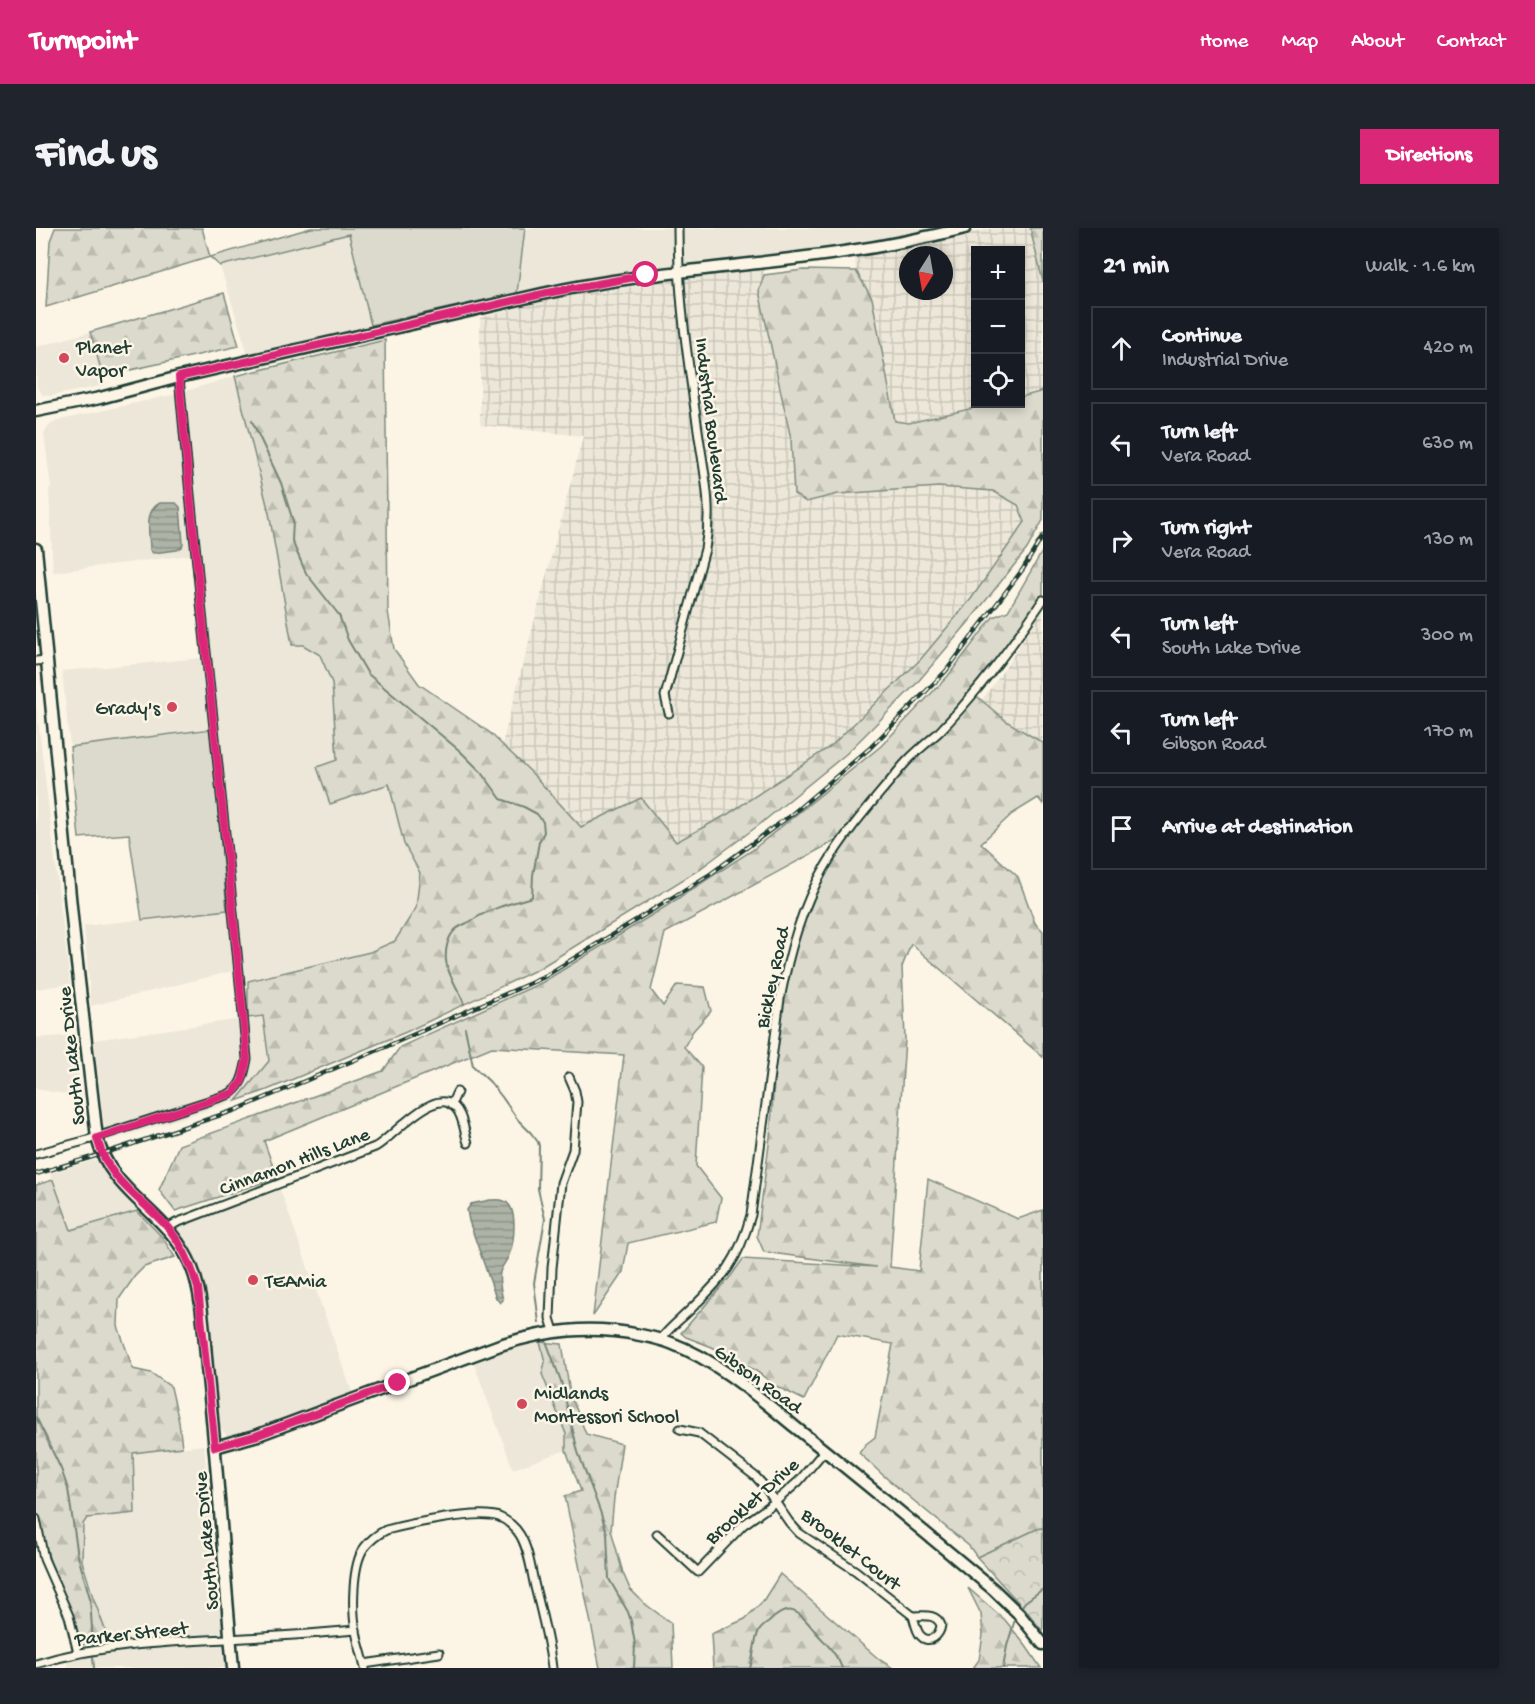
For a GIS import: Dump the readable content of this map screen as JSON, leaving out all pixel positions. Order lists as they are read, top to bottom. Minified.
{"streets":{"street":["Industrial Boulevard","Bickley Road","South Lake Drive","Cinnamon Hills Lane","Gibson Road","Brooklet Drive","Brooklet Court","Parker Street"]},"crossings":[["Bickley Road","Gibson Road"],["South Lake Drive","Cinnamon Hills Lane"],["South Lake Drive","Gibson Road"],["South Lake Drive","Parker Street"],["Gibson Road","Brooklet Drive"],["Brooklet Drive","Brooklet Court"]],"places":["Planet Vapor","Grady's","TEAMia","Midlands Montessori School"],"north":"bottom","page":{"header":"Turnpoint","nav":["Home","Map","About","Contact"],"buttons":"Directions","title":"Find us","heading":["21 min","Walk · 1.6 km"],"map_buttons":["+","−"],"list":[["Continue","Industrial Drive","420 m"],["Turn left","Vera Road","630 m"],["Turn right","Vera Road","130 m"],["Turn left","South Lake Drive","300 m"],["Turn left","Gibson Road","170 m"],"Arrive at destination"]}}
